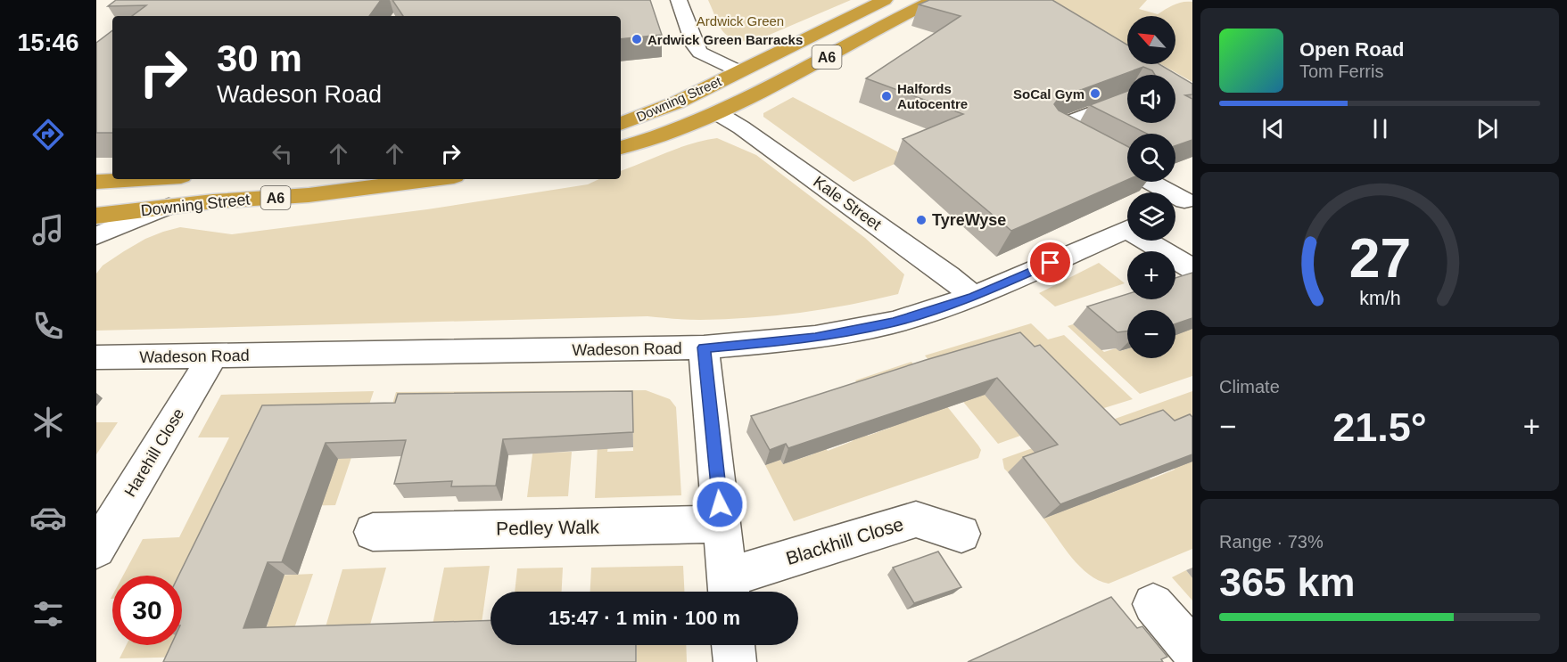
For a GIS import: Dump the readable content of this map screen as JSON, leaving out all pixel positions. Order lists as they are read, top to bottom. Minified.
{"streets":{"highway":["A6","Downing Street"],"street":["Kale Street","Wadeson Road","Harehill Close","Pedley Walk","Blackhill Close"]},"crossings":[["A6","Downing Street"],["A6","Kale Street"],["Downing Street","Kale Street"],["Kale Street","Wadeson Road"],["Wadeson Road","Harehill Close"]],"parks":["Ardwick Green"],"places":["Ardwick Green Barracks","SoCal Gym","Halfords Autocentre","TyreWyse"],"north":"top left","page":{"tabs":"15:46","map_buttons":["+","−"],"turn":["30 m","Wadeson Road"],"song":["Open Road","Tom Ferris"],"tile":["Climate",["Range · 73%","365 km"]],"heat":["−","21.5°","+"],"limit":"30","trip":"15:47 · 1 min · 100 m","gauge":["27","km/h"]}}
